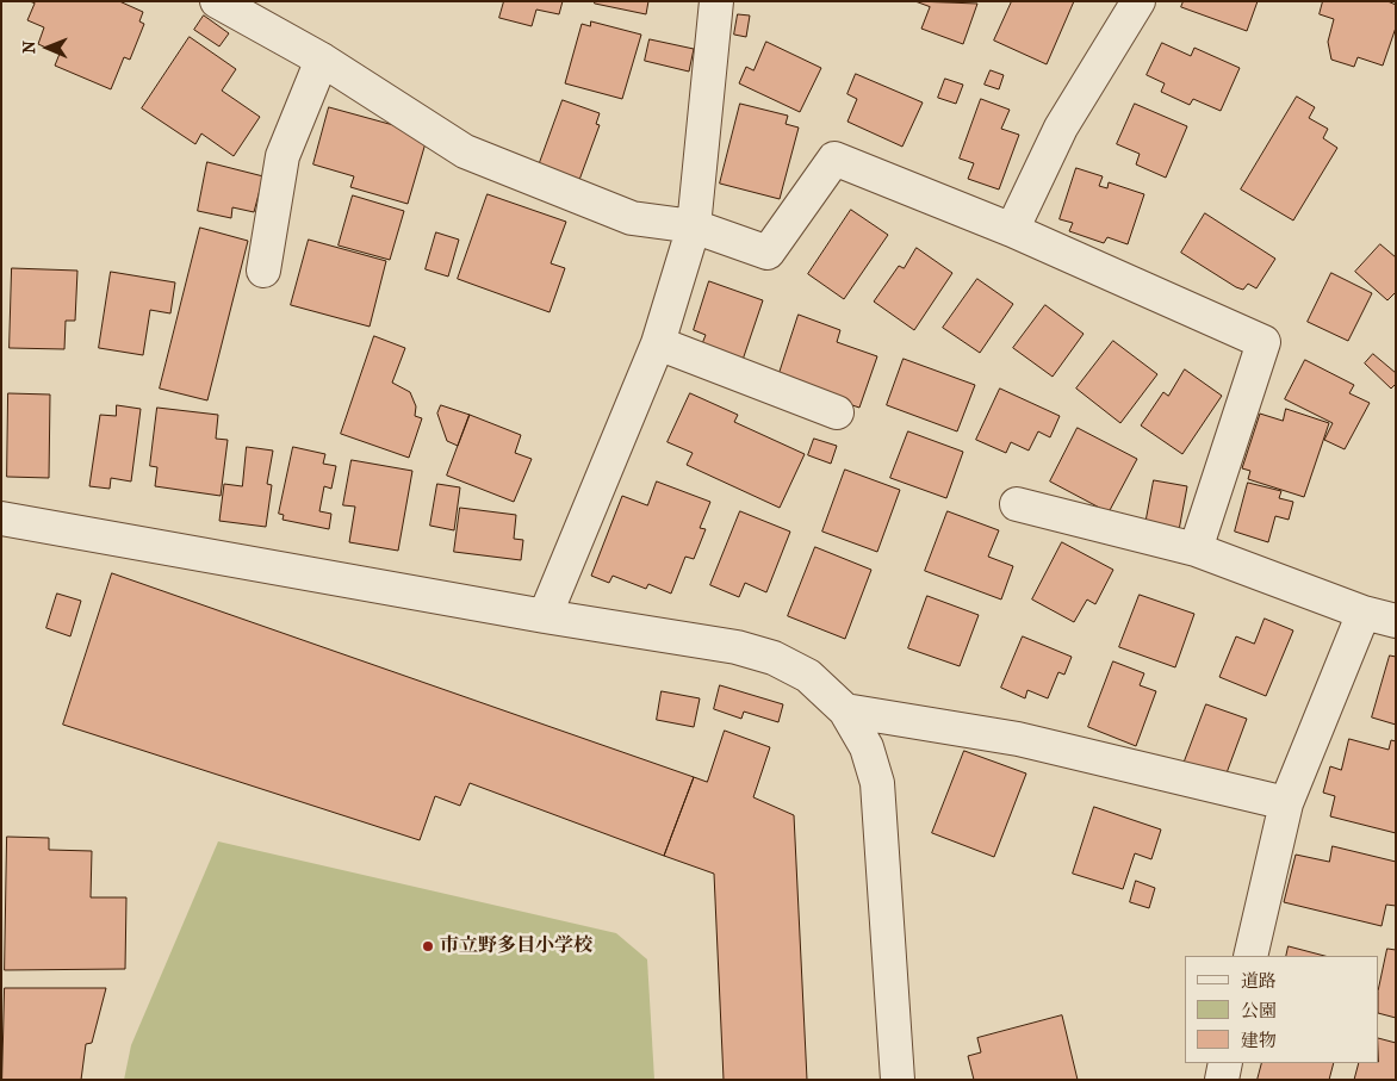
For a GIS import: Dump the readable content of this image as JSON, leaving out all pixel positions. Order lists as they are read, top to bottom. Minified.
{"places":["市立野多目小学校"],"legend":["道路","公園","建物"],"north":"left"}
